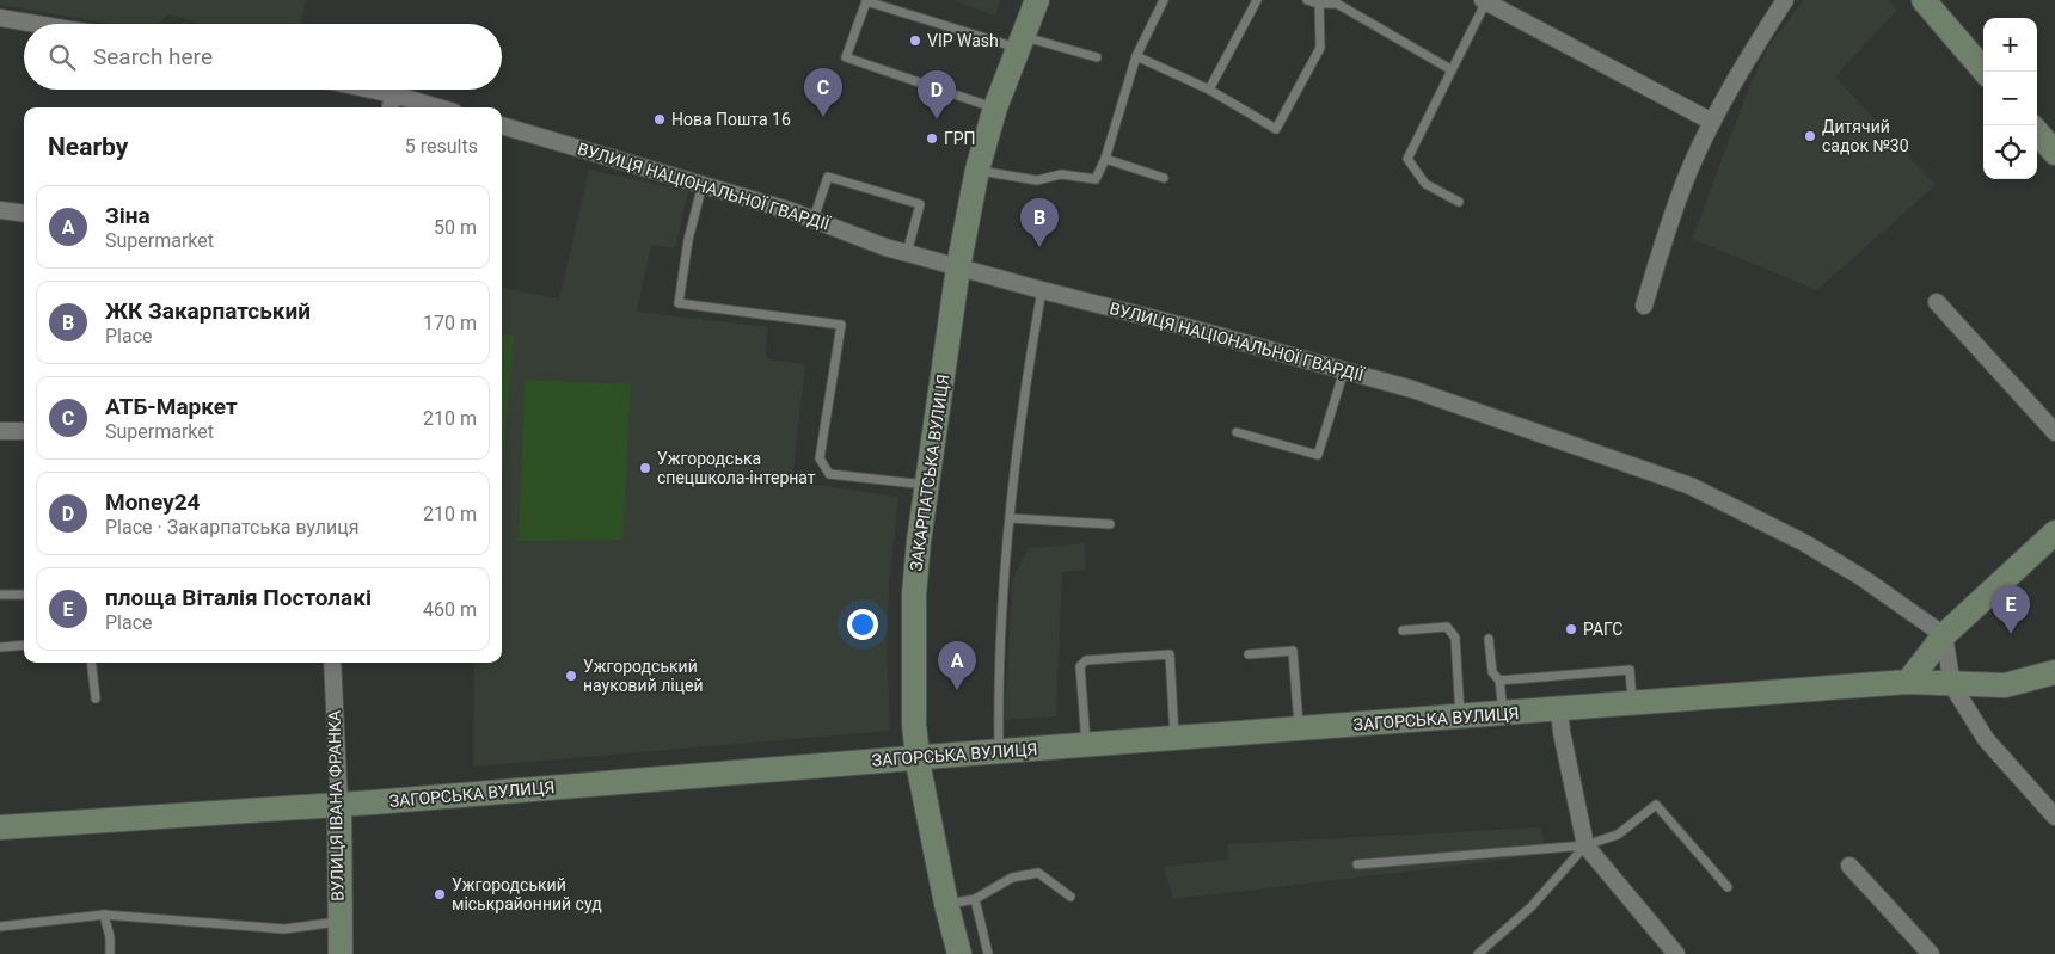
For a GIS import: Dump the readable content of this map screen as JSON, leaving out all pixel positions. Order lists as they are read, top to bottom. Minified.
{"streets":{"street":["ВУЛИЦЯ НАЦІОНАЛЬНОЇ ГВАРДІЇ","ЗАКАРПАТСЬКА ВУЛИЦЯ","ЗАГОРСЬКА ВУЛИЦЯ","ВУЛИЦЯ ІВАНА ФРАНКА"]},"crossings":[["ВУЛИЦЯ НАЦІОНАЛЬНОЇ ГВАРДІЇ","ЗАКАРПАТСЬКА ВУЛИЦЯ"],["ЗАКАРПАТСЬКА ВУЛИЦЯ","ЗАГОРСЬКА ВУЛИЦЯ"],["ЗАГОРСЬКА ВУЛИЦЯ","ВУЛИЦЯ ІВАНА ФРАНКА"]],"places":["VIP Wash","Нова Пошта 16","Дитячий садок №30","ГРП","Ужгородська спецшкола-інтернат","РАГС","Ужгородський науковий ліцей","Ужгородський міськрайонний суд"],"page":{"map_buttons":["+","−"],"search":"Search here","pins":["C","D","B","E","A"],"heading":["Nearby","5 results"],"list":[{"mark":"A","name":"Зіна","note":"Supermarket","value":"50 m"},{"mark":"B","name":"ЖК Закарпатський","note":"Place","value":"170 m"},{"mark":"C","name":"АТБ-Маркет","note":"Supermarket","value":"210 m"},{"mark":"D","name":"Money24","note":"Place · Закарпатська вулиця","value":"210 m"},{"mark":"E","name":"площа Віталія Постолакі","note":"Place","value":"460 m"}]}}
